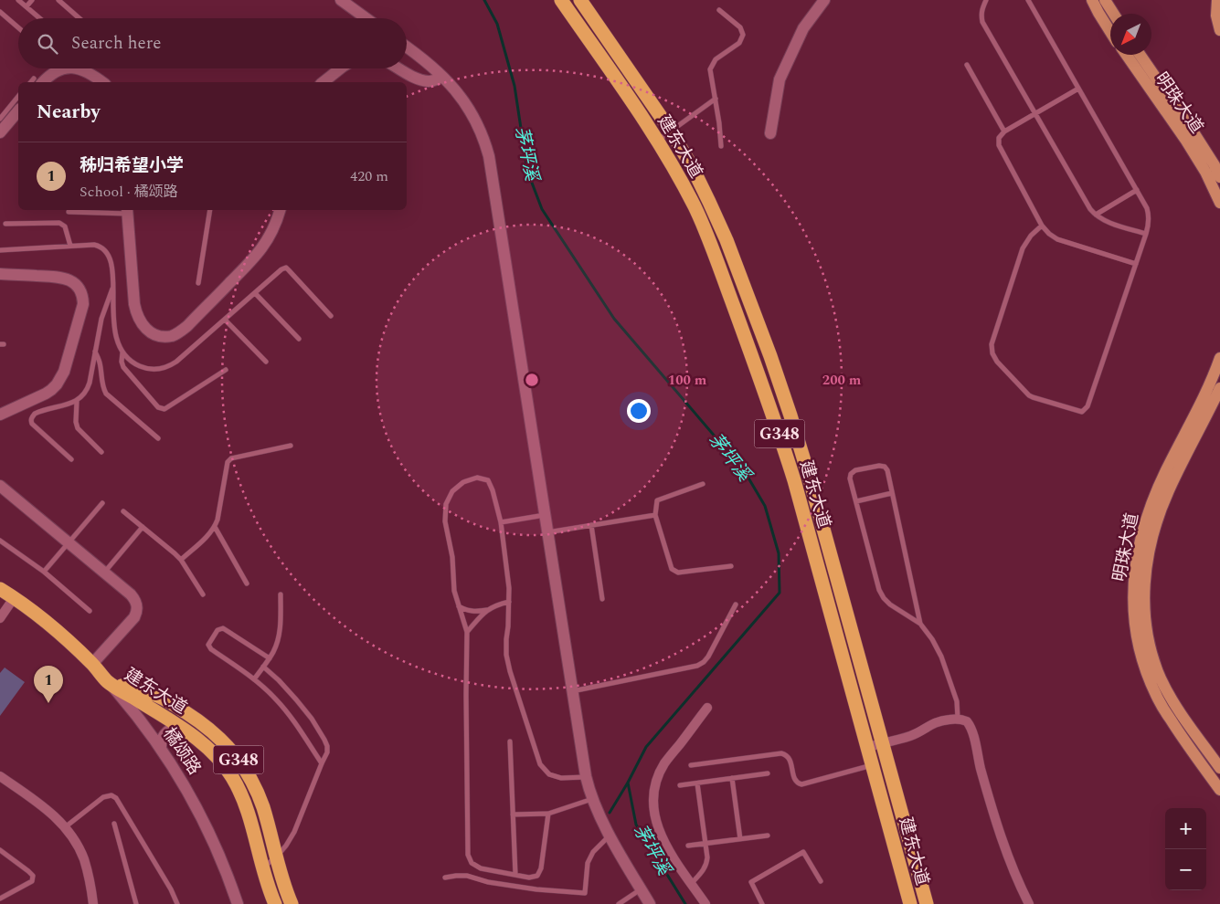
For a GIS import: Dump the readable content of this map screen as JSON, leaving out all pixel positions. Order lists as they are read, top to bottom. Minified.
{"streets":{"highway":["建东大道","G348","橘颂路"],"main road":["明珠大道"]},"crossings":[["建东大道","橘颂路"]],"water":["茅坪溪"],"north":"bottom left","page":{"search":"Search here","heading":"Nearby","list":[{"mark":"1","name":"秭归希望小学","note":"School · 橘颂路","value":"420 m"}],"pins":"1","map_buttons":["+","−"]},"rings":["100 m","200 m"]}
